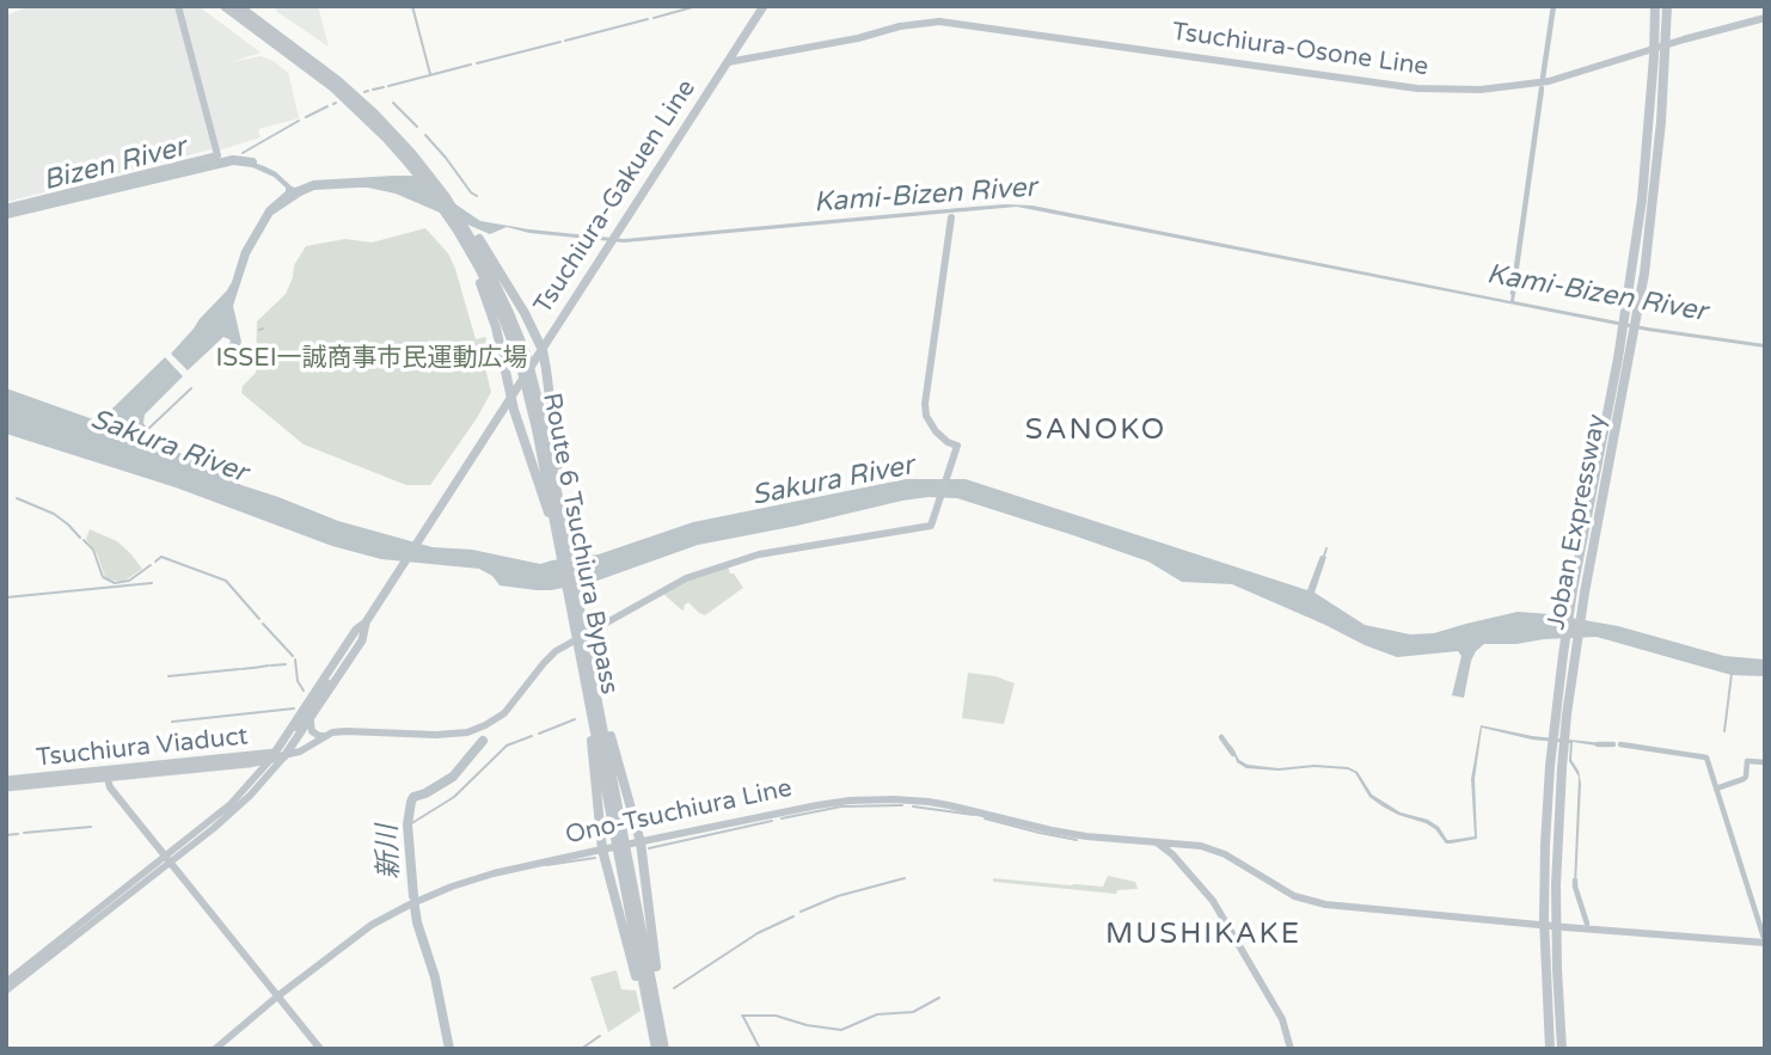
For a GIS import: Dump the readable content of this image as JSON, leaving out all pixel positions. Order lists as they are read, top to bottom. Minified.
{"streets":{"highway":["Joban Expressway","Route 6 Tsuchiura Bypass"],"main road":["Tsuchiura-Gakuen Line","Tsuchiura Viaduct"],"street":["Tsuchiura-Osone Line","Ono-Tsuchiura Line"]},"crossings":[["Tsuchiura-Osone Line","Tsuchiura-Gakuen Line"],["Tsuchiura-Gakuen Line","Tsuchiura Viaduct"]],"districts":["SANOKO","MUSHIKAKE"],"water":["Bizen River","Kami-Bizen River","Sakura River","新川"],"parks":["ISSEI一誠商事市民運動広場"]}
